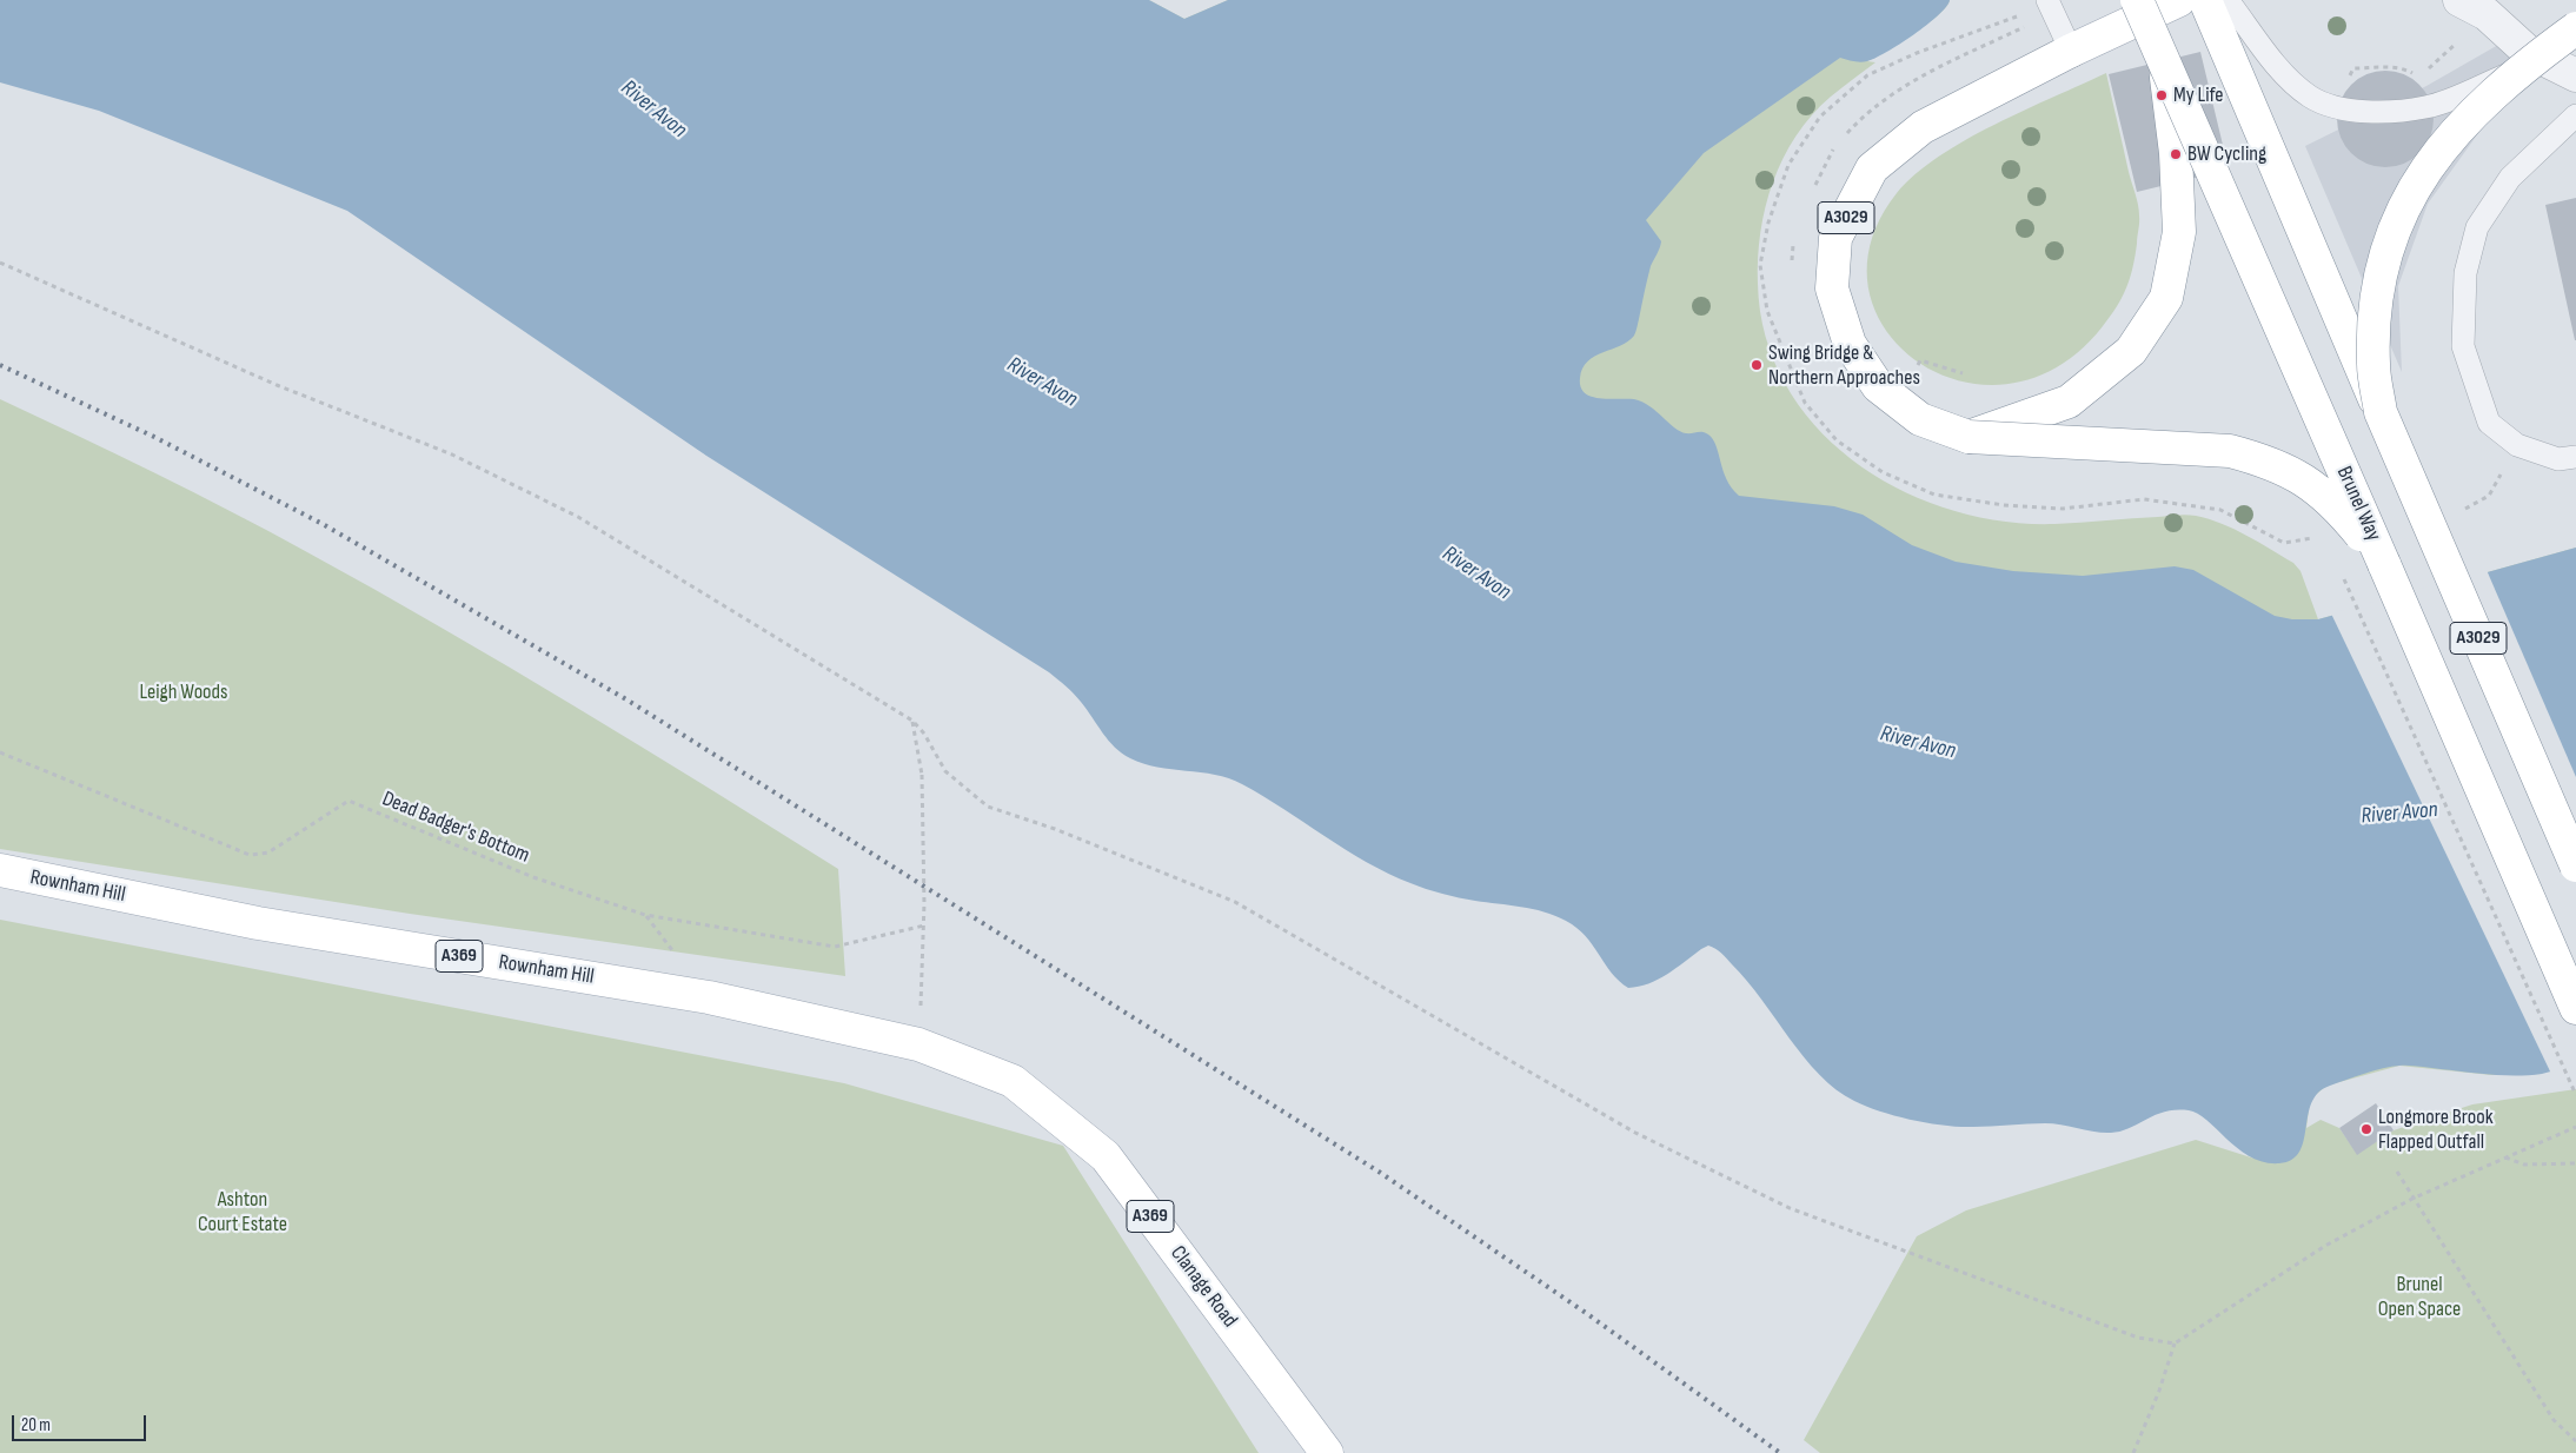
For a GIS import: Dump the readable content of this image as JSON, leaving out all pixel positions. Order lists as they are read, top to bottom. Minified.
{"streets":{"main road":["A3029","Brunel Way","Rownham Hill","A369","Clanage Road"],"path":["Dead Badger's Bottom"]},"crossings":[["A3029","Brunel Way"],["Rownham Hill","Clanage Road"]],"water":["River Avon"],"parks":["Leigh Woods","Ashton Court Estate","Brunel Open Space"],"places":["My Life","BW Cycling","Swing Bridge & Northern Approaches","Longmore Brook Flapped Outfall"],"scale_bar":"20 m"}
